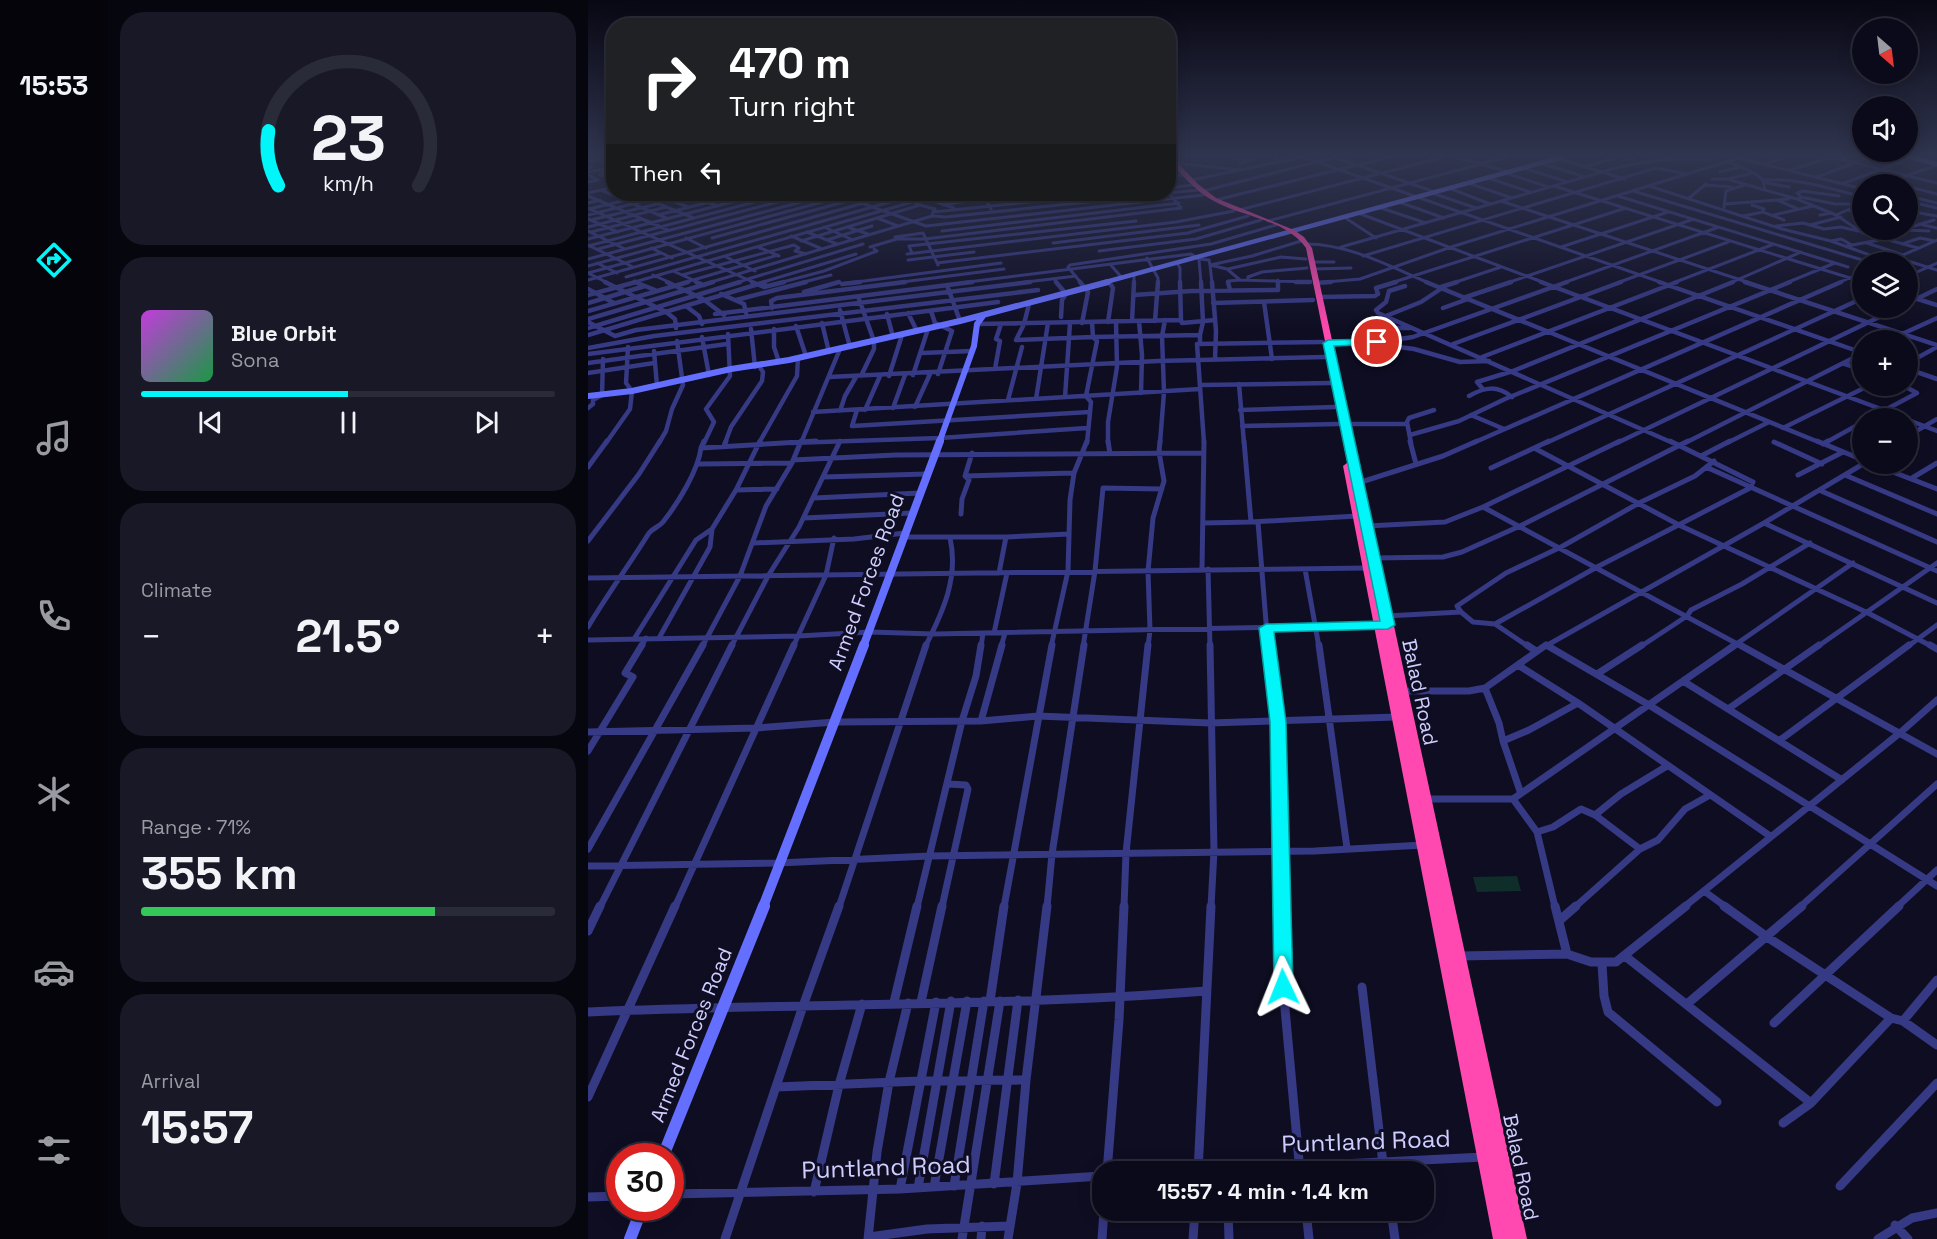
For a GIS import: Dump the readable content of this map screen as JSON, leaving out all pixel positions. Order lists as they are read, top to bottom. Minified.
{"streets":{"highway":["Balad Road"],"street":["Armed Forces Road","Puntland Road"]},"crossings":[["Balad Road","Puntland Road"]],"north":"bottom right","page":{"tabs":"15:53","map_buttons":["+","−"],"turn":["470 m","Turn right"],"then":"Then","song":["Blue Orbit","Sona"],"tile":["Climate",["Range · 71%","355 km"],["Arrival","15:57"]],"heat":["−","21.5°","+"],"limit":"30","trip":"15:57 · 4 min · 1.4 km","gauge":["23","km/h"]}}
